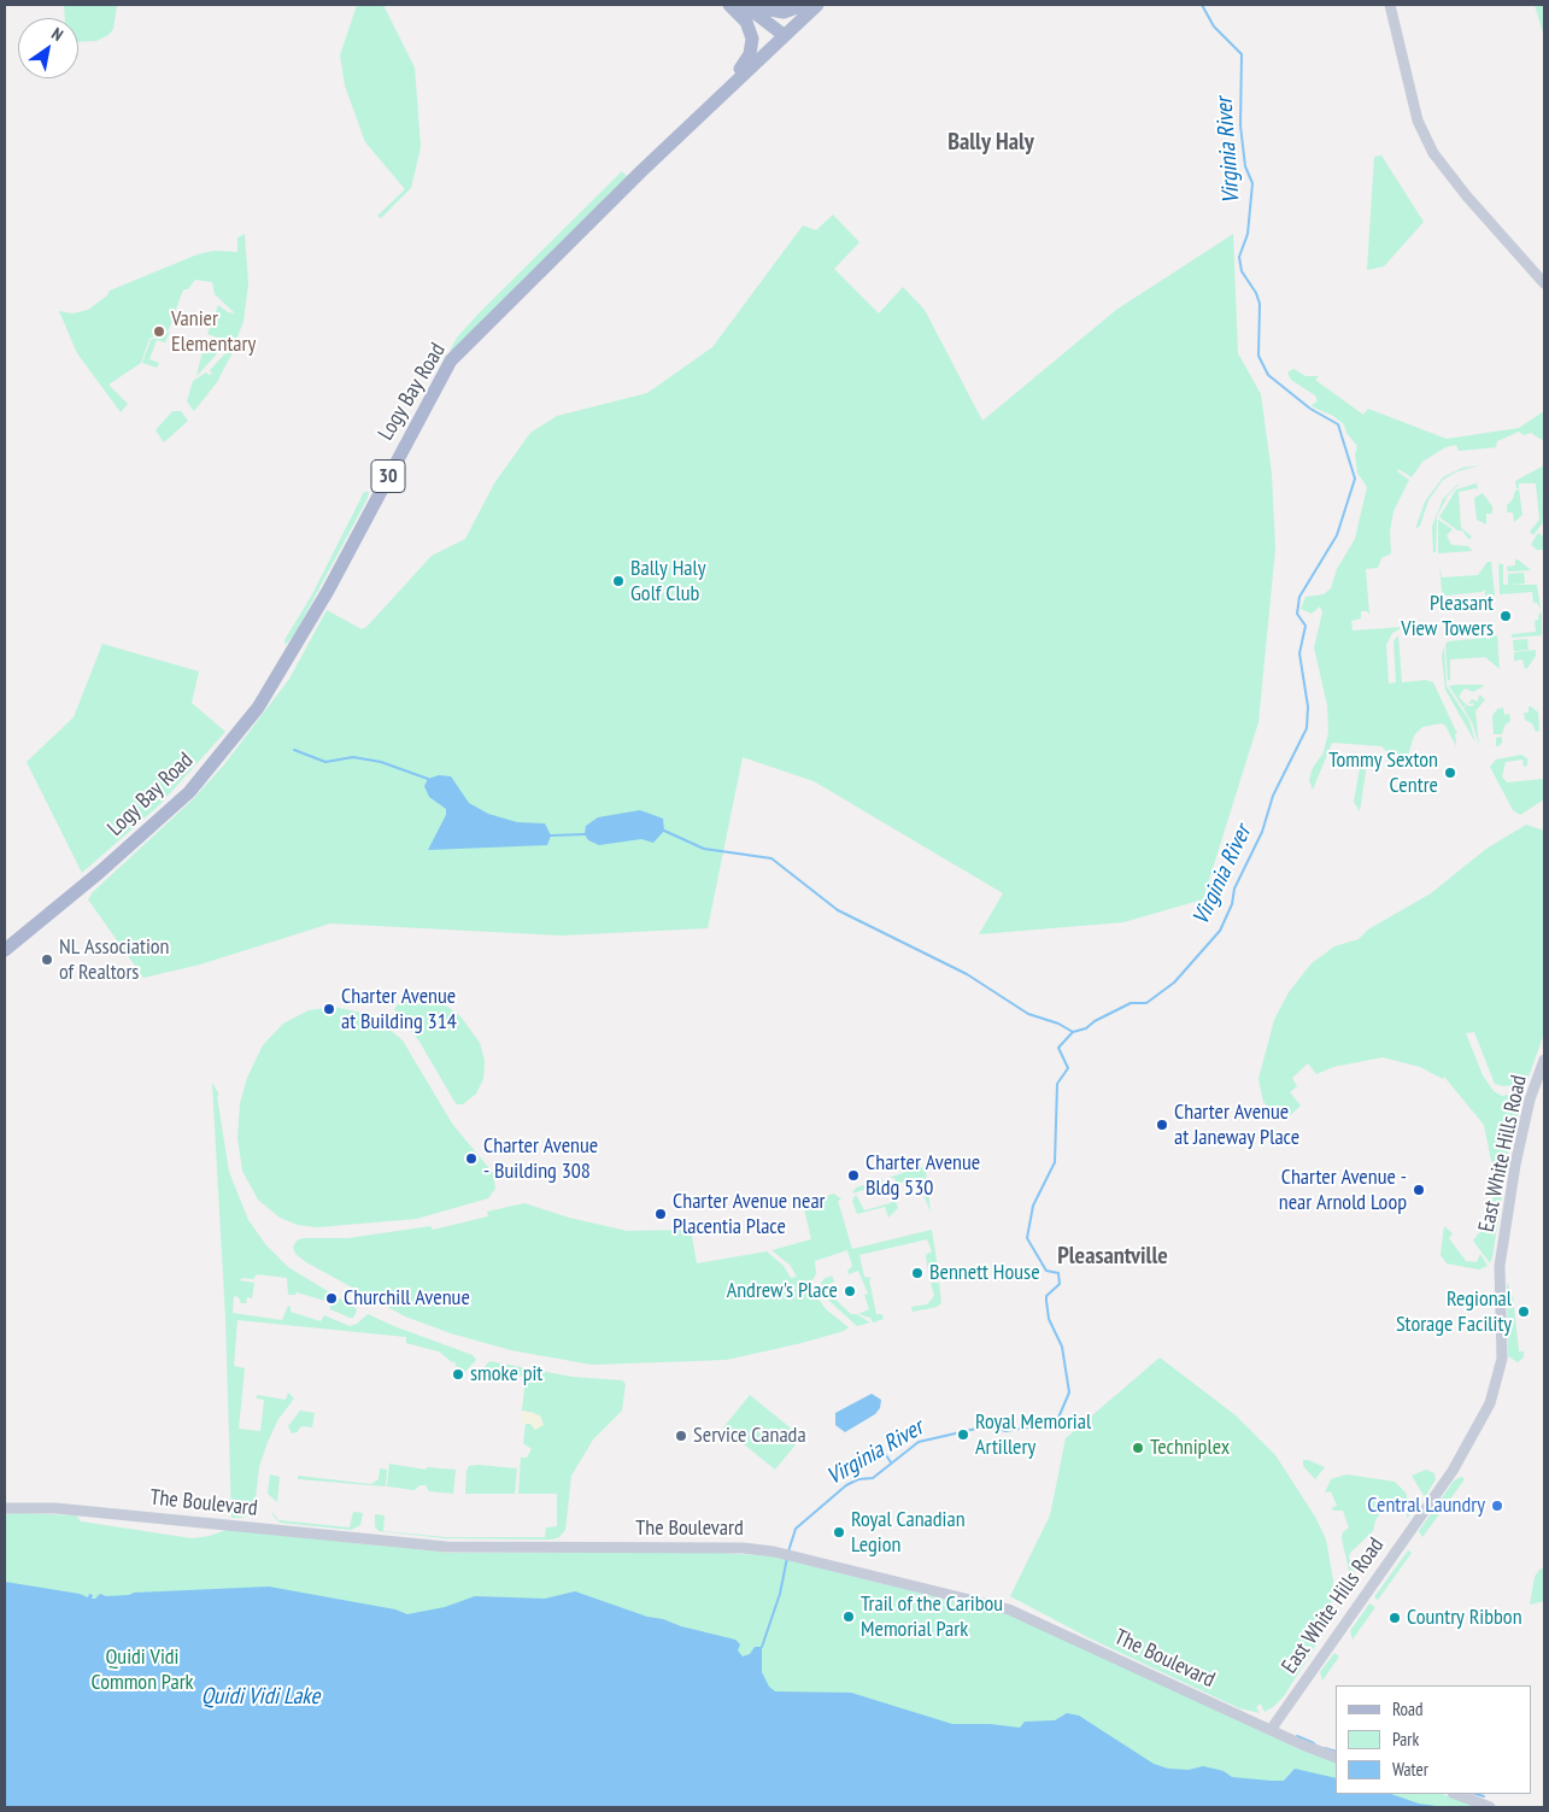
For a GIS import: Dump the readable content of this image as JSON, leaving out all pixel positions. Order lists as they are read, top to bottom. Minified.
{"streets":{"main road":["Logy Bay Road","30"],"street":["East White Hills Road","The Boulevard"]},"crossings":[["East White Hills Road","The Boulevard"]],"districts":["Bally Haly","Pleasantville"],"water":["Virginia River","Quidi Vidi Lake"],"parks":["Quidi Vidi Common Park"],"places":["Vanier Elementary","Bally Haly Golf Club","Pleasant View Towers","Tommy Sexton Centre","NL Association of Realtors","Charter Avenue at Building 314","Charter Avenue at Janeway Place","Charter Avenue - Building 308","Charter Avenue Bldg 530","Charter Avenue - near Arnold Loop","Charter Avenue near Placentia Place","Bennett House","Andrew's Place","Churchill Avenue","Regional Storage Facility","smoke pit","Royal Memorial Artillery","Service Canada","Techniplex","Central Laundry","Royal Canadian Legion","Trail of the Caribou Memorial Park","Country Ribbon"],"legend":["Road","Park","Water"],"north":"top right"}
